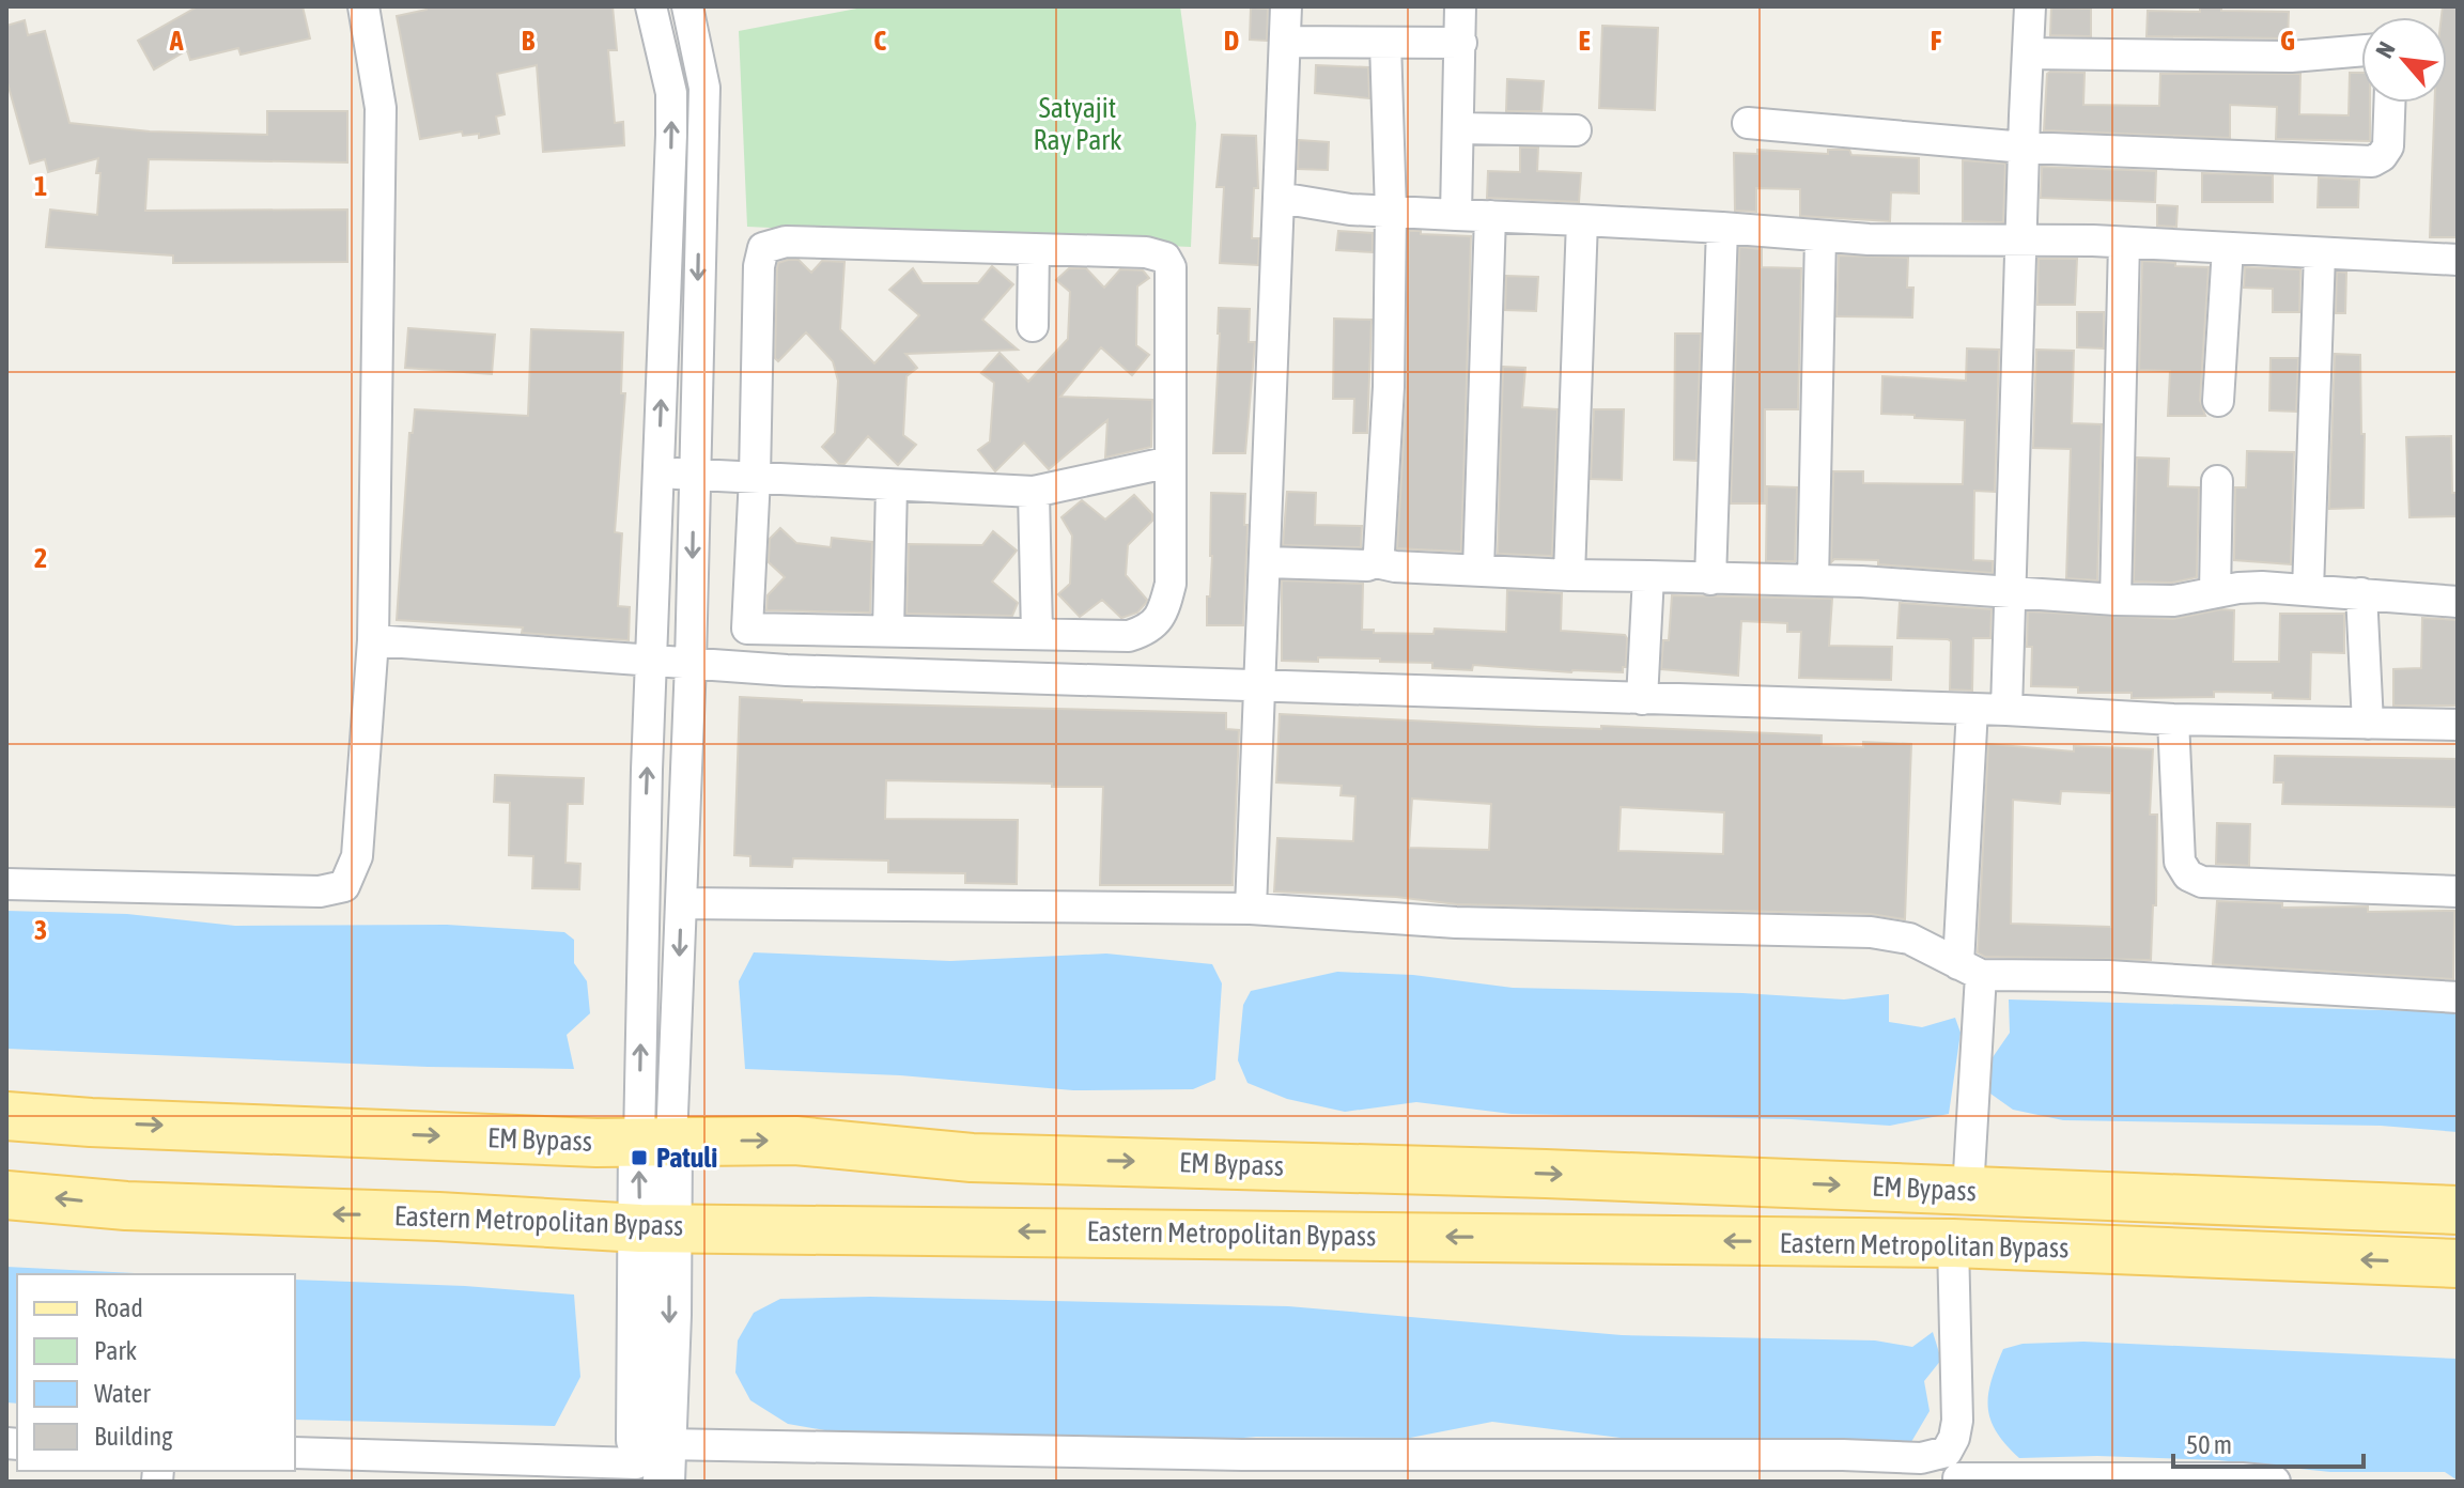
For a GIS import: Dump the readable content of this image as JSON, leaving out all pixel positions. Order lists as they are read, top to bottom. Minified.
{"streets":{"main road":["EM Bypass","Eastern Metropolitan Bypass"]},"one_way":["EM Bypass","Eastern Metropolitan Bypass"],"parks":["Satyajit Ray Park"],"places":{"transit":["Patuli"]},"legend":["Road","Park","Water","Building"],"scale_bar":"50 m","north":"top left","grid":{"columns":["A","B","C","D","E","F","G"],"rows":["1","2","3"]}}
